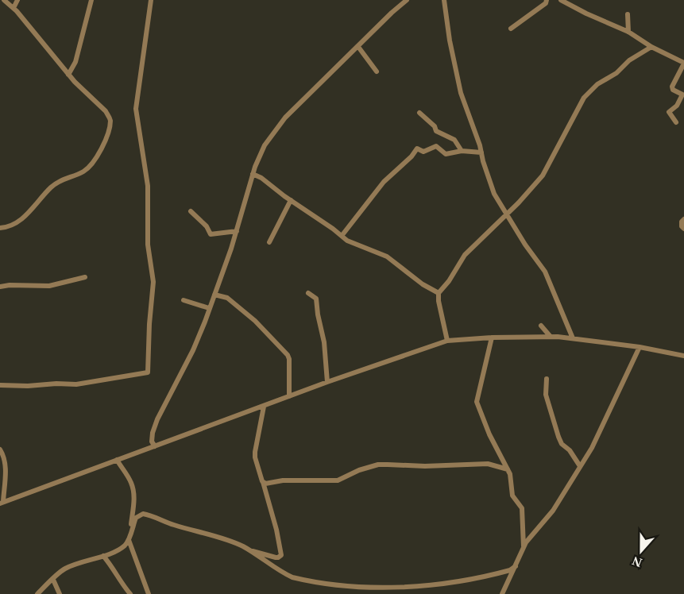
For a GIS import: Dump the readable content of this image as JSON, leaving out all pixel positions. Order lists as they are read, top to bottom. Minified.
{"north":"bottom"}
